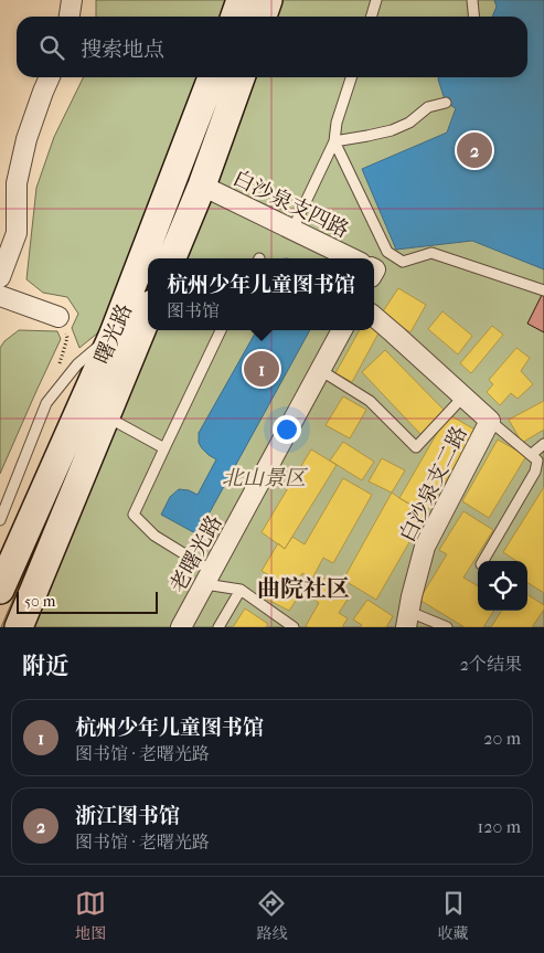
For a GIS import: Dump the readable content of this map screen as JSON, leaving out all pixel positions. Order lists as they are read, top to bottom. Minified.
{"streets":{"main road":["曙光路"],"street":["白沙泉支四路","白沙泉支二路","老曙光路"]},"districts":["曲院社区"],"parks":["北山景区"],"scale_bar":"50 m","page":{"search":"搜索地点","pins":["2","1"],"popup":["杭州少年儿童图书馆","图书馆"],"scale":"50 m","heading":["附近","2个结果"],"list":[{"mark":"1","name":"杭州少年儿童图书馆","note":"图书馆 · 老曙光路","value":"20 m"},{"mark":"2","name":"浙江图书馆","note":"图书馆 · 老曙光路","value":"120 m"}],"nav":["地图","路线","收藏"]}}
